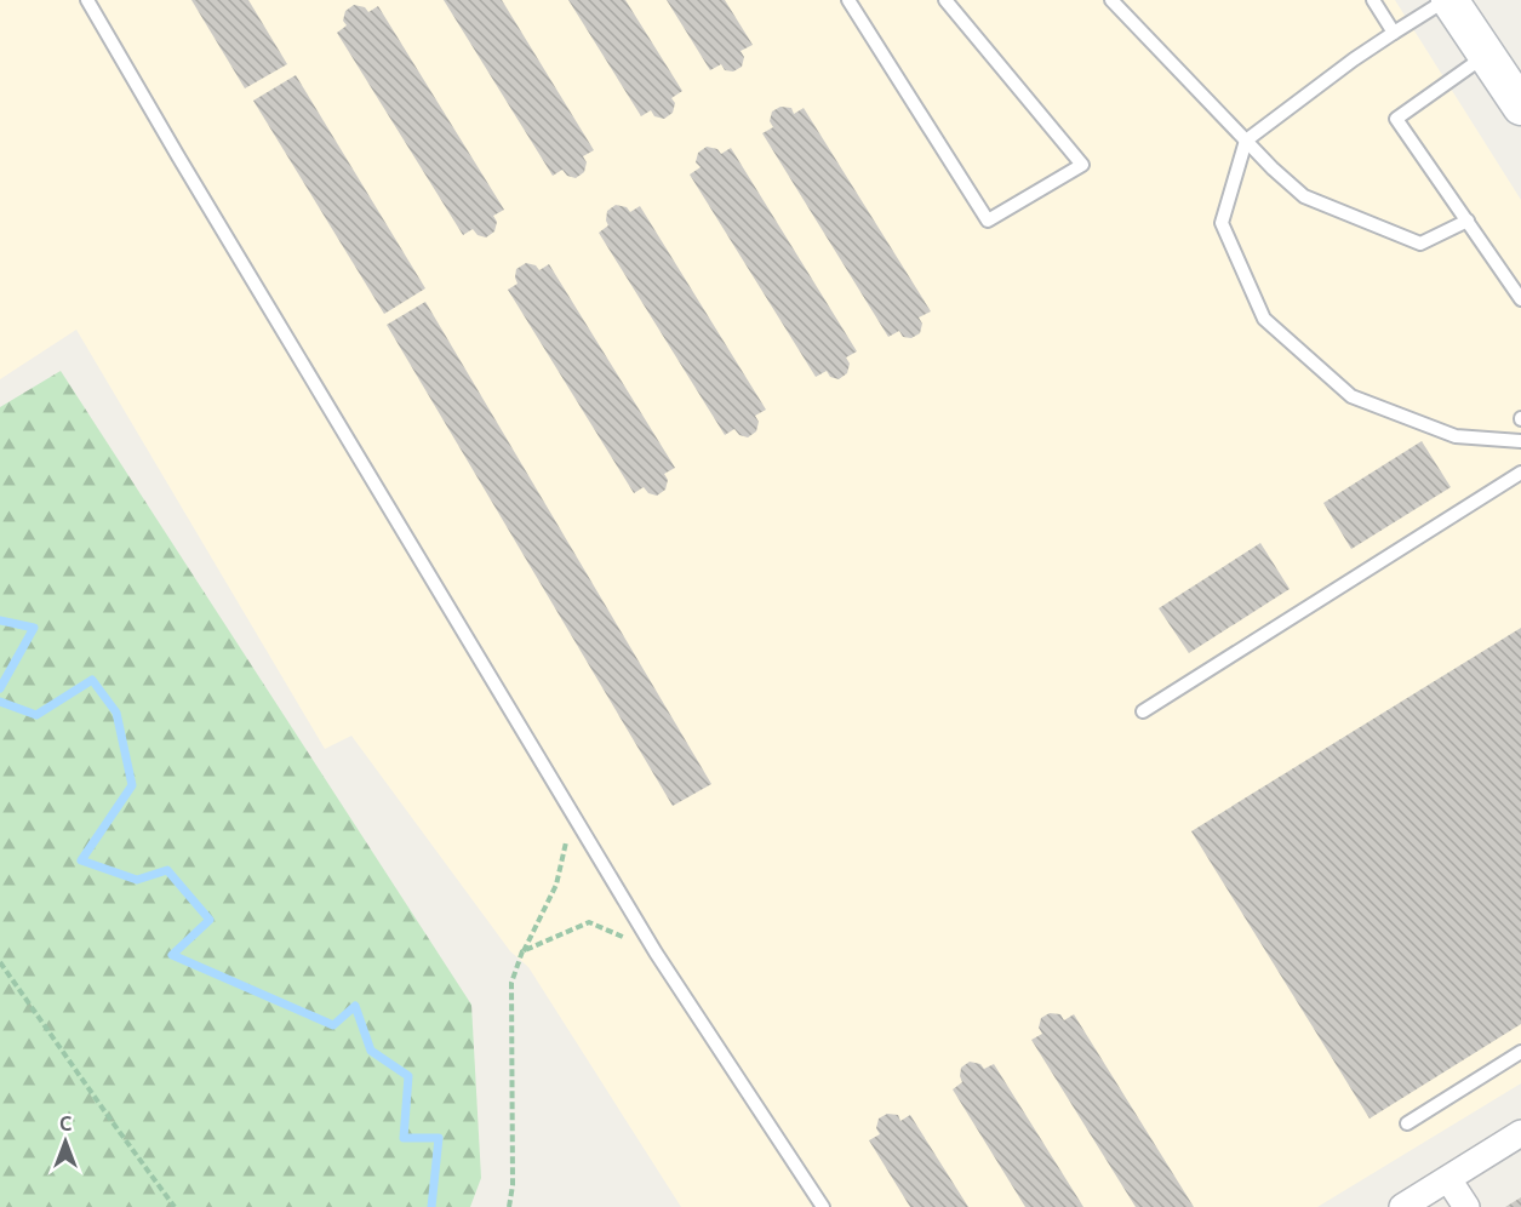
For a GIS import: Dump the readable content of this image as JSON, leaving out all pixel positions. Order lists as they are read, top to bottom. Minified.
{"north":"top"}
